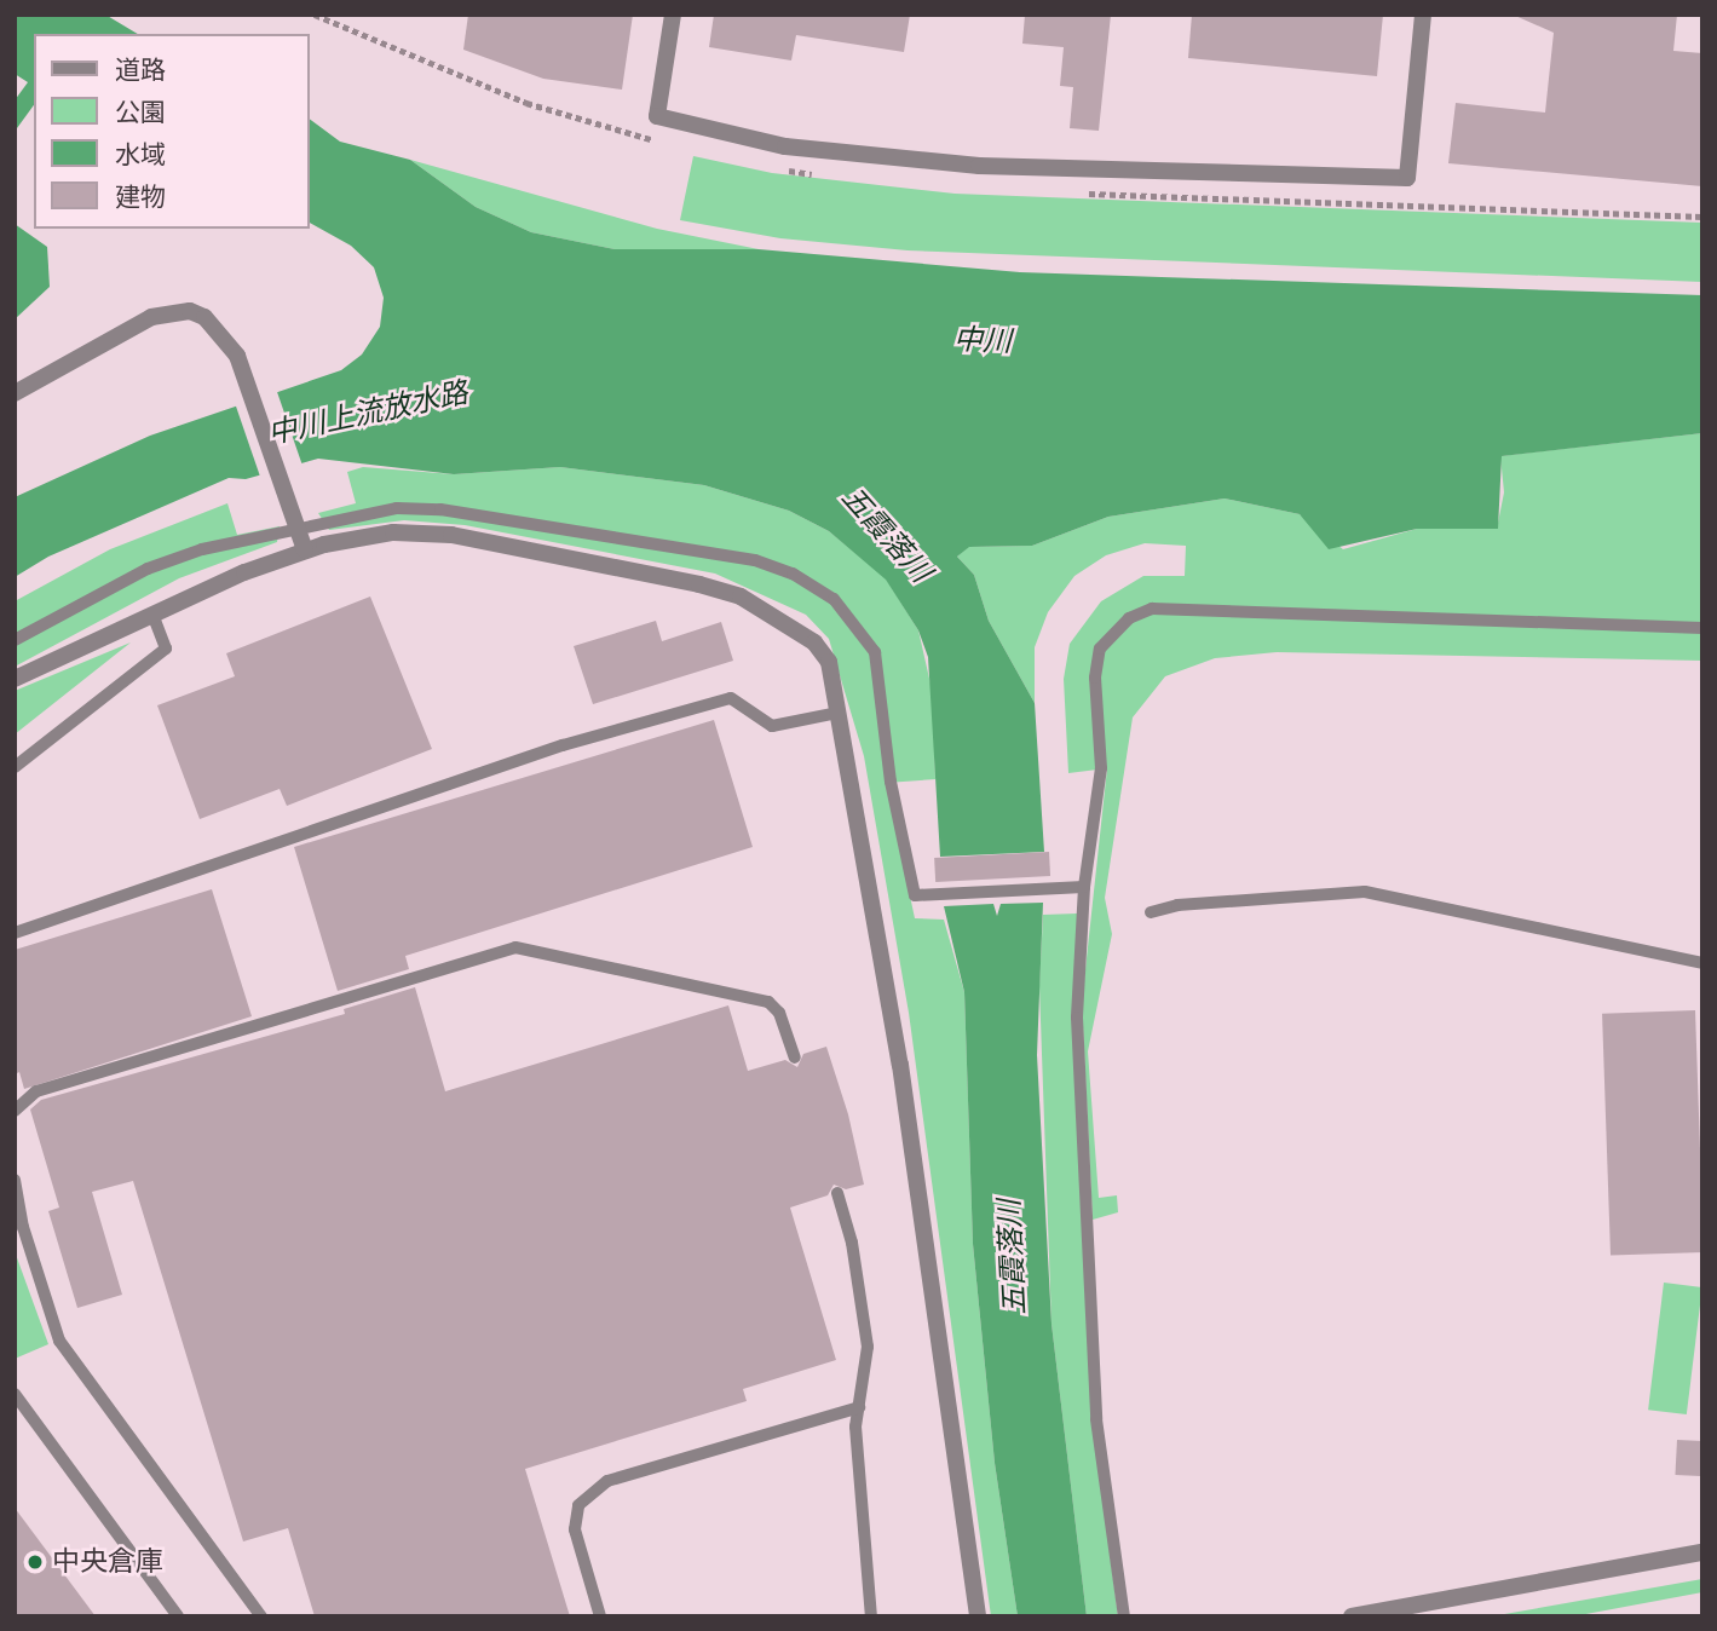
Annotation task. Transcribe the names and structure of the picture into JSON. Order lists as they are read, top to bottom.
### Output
{
  "water": ["中川", "中川上流放水路", "五霞落川"],
  "places": ["中央倉庫"],
  "legend": [
    "道路",
    "公園",
    "水域",
    "建物"
  ]
}
